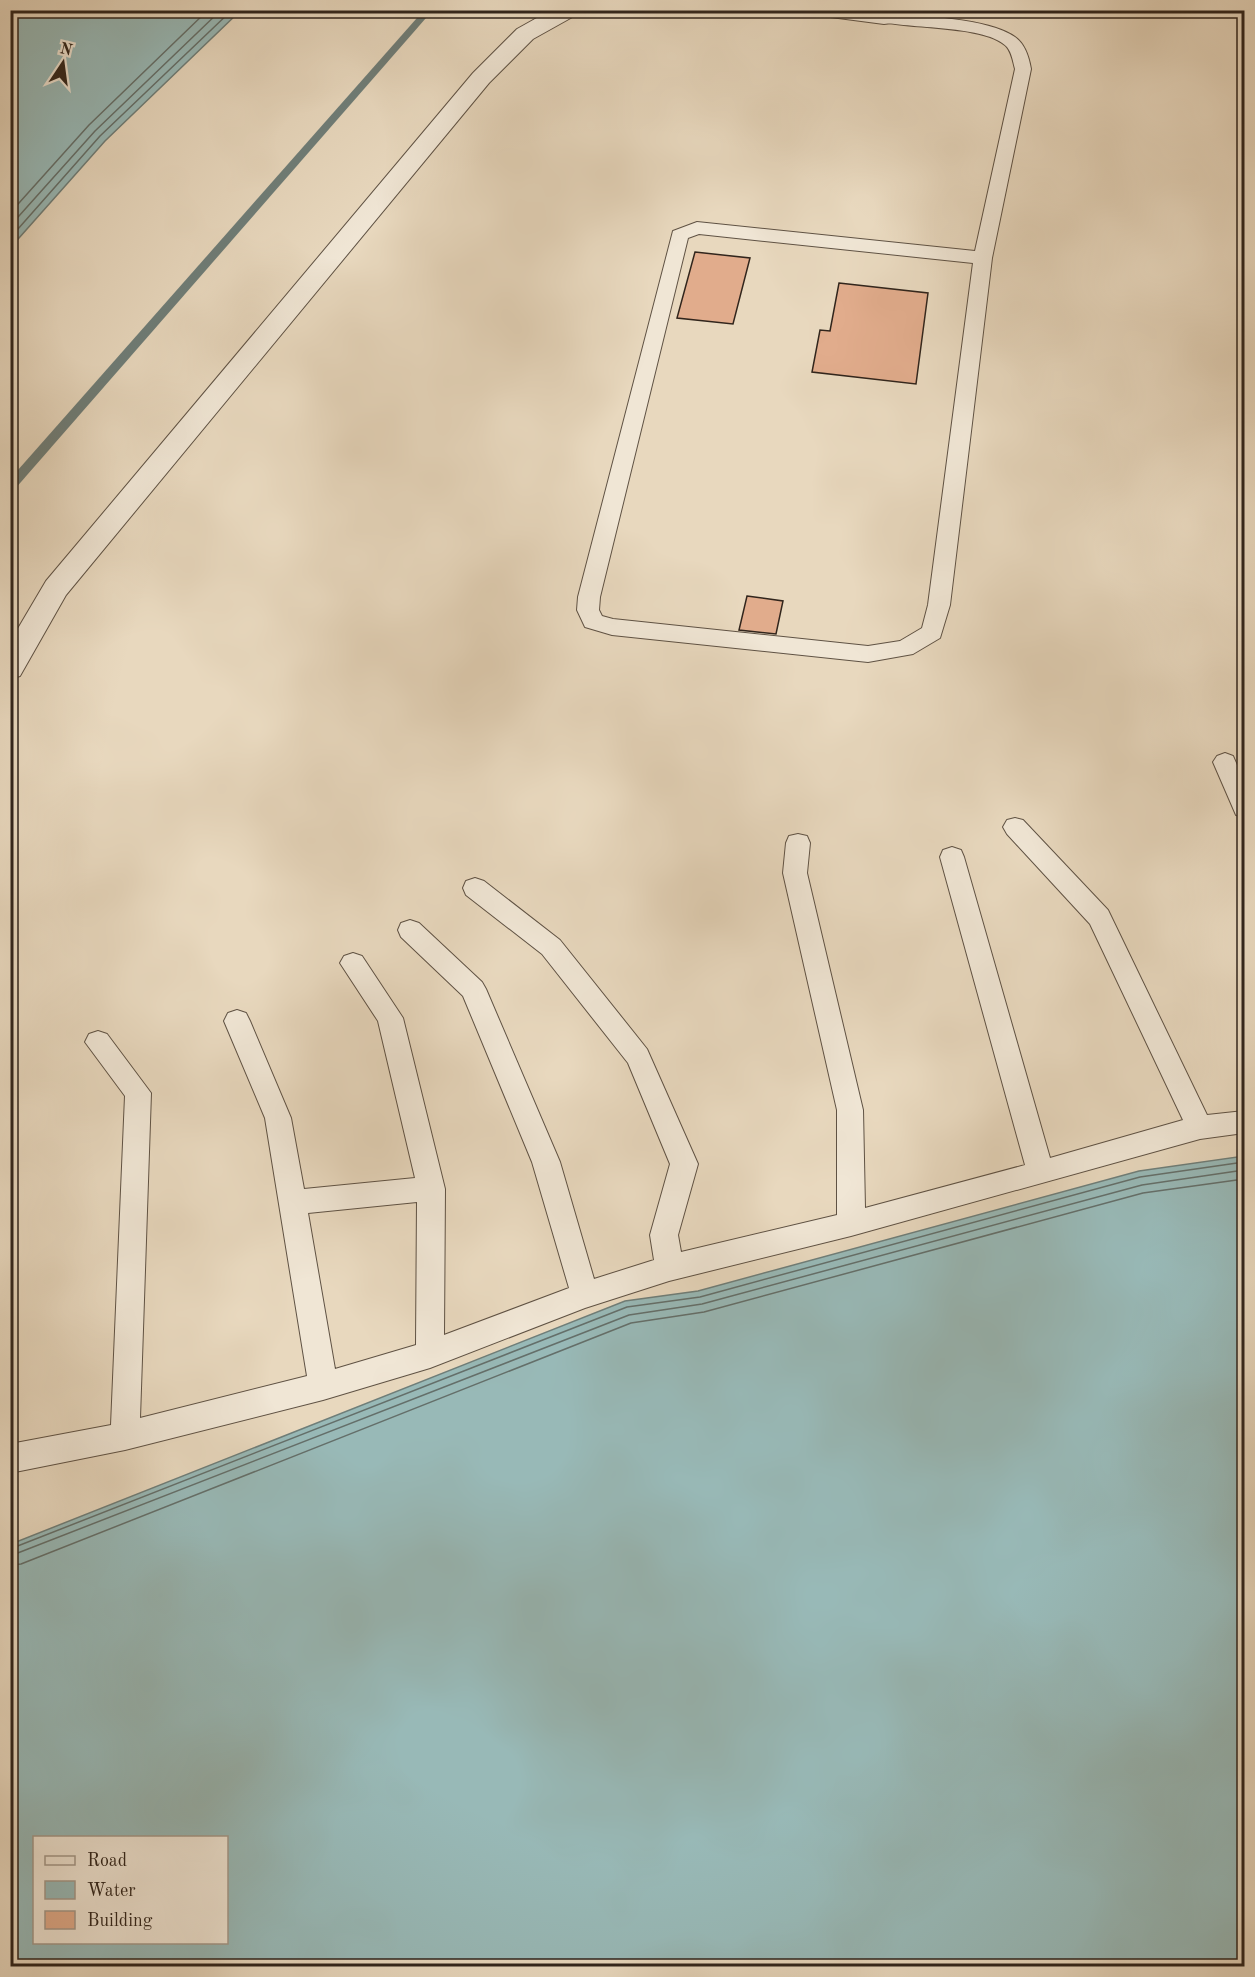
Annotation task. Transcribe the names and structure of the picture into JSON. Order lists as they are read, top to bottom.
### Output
{
  "legend": ["Road", "Water", "Building"],
  "north": "top"
}
